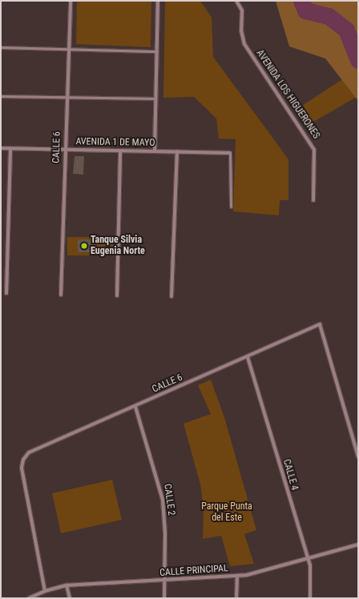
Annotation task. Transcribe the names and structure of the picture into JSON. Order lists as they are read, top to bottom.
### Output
{
  "streets": {
    "street": [
      "AVENIDA LOS HIGUERONES",
      "AVENIDA 1 DE MAYO",
      "CALLE 6",
      "CALLE 4",
      "CALLE 2",
      "CALLE PRINCIPAL"
    ]
  },
  "crossings": [
    ["AVENIDA 1 DE MAYO", "CALLE 6"],
    ["CALLE 6", "CALLE 4"],
    ["CALLE 6", "CALLE 2"],
    ["CALLE 6", "CALLE PRINCIPAL"],
    ["CALLE 4", "CALLE PRINCIPAL"],
    ["CALLE 2", "CALLE PRINCIPAL"]
  ],
  "parks": ["Parque Punta del Este"],
  "places": ["Tanque Silvia Eugenia Norte"]
}
